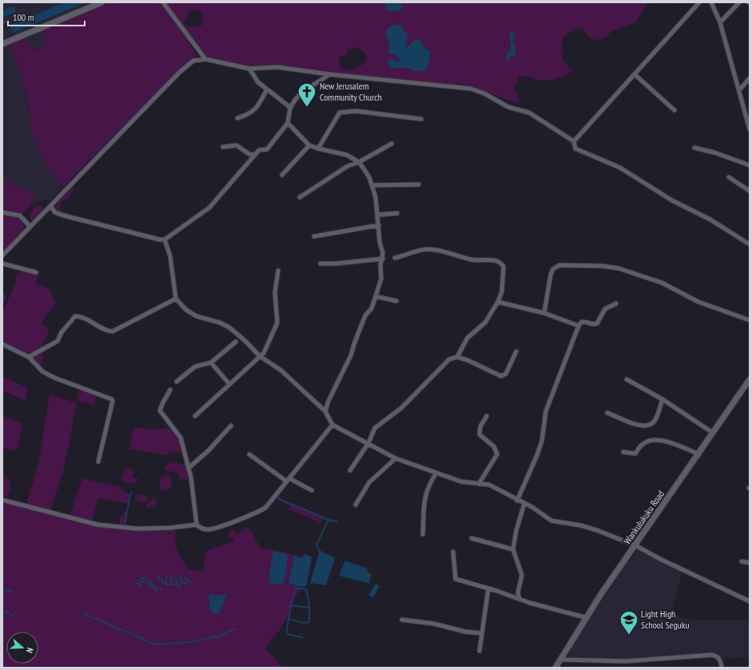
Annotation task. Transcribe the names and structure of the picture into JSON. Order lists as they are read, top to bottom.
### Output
{
  "streets": {
    "main road": ["Wankulukuku Road"]
  },
  "places": {
    "church": ["New Jerusalem Community Church"],
    "school or university": ["Light High School Seguku"]
  },
  "scale_bar": "100 m",
  "north": "right"
}
